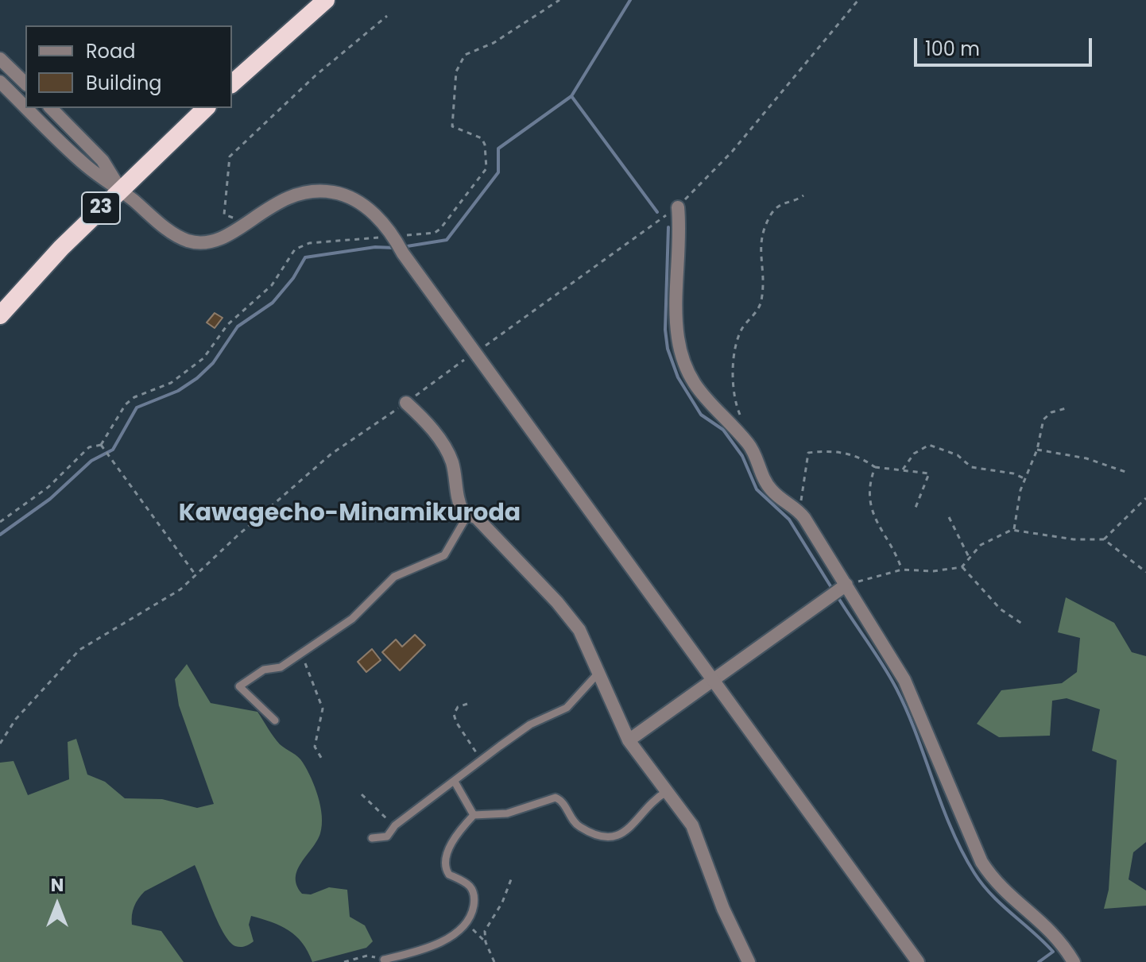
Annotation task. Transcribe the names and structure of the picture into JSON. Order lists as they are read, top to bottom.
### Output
{
  "streets": {
    "highway": ["23"]
  },
  "districts": ["Kawagecho-Minamikuroda"],
  "legend": ["Road", "Building"],
  "scale_bar": "100 m",
  "north": "top"
}
